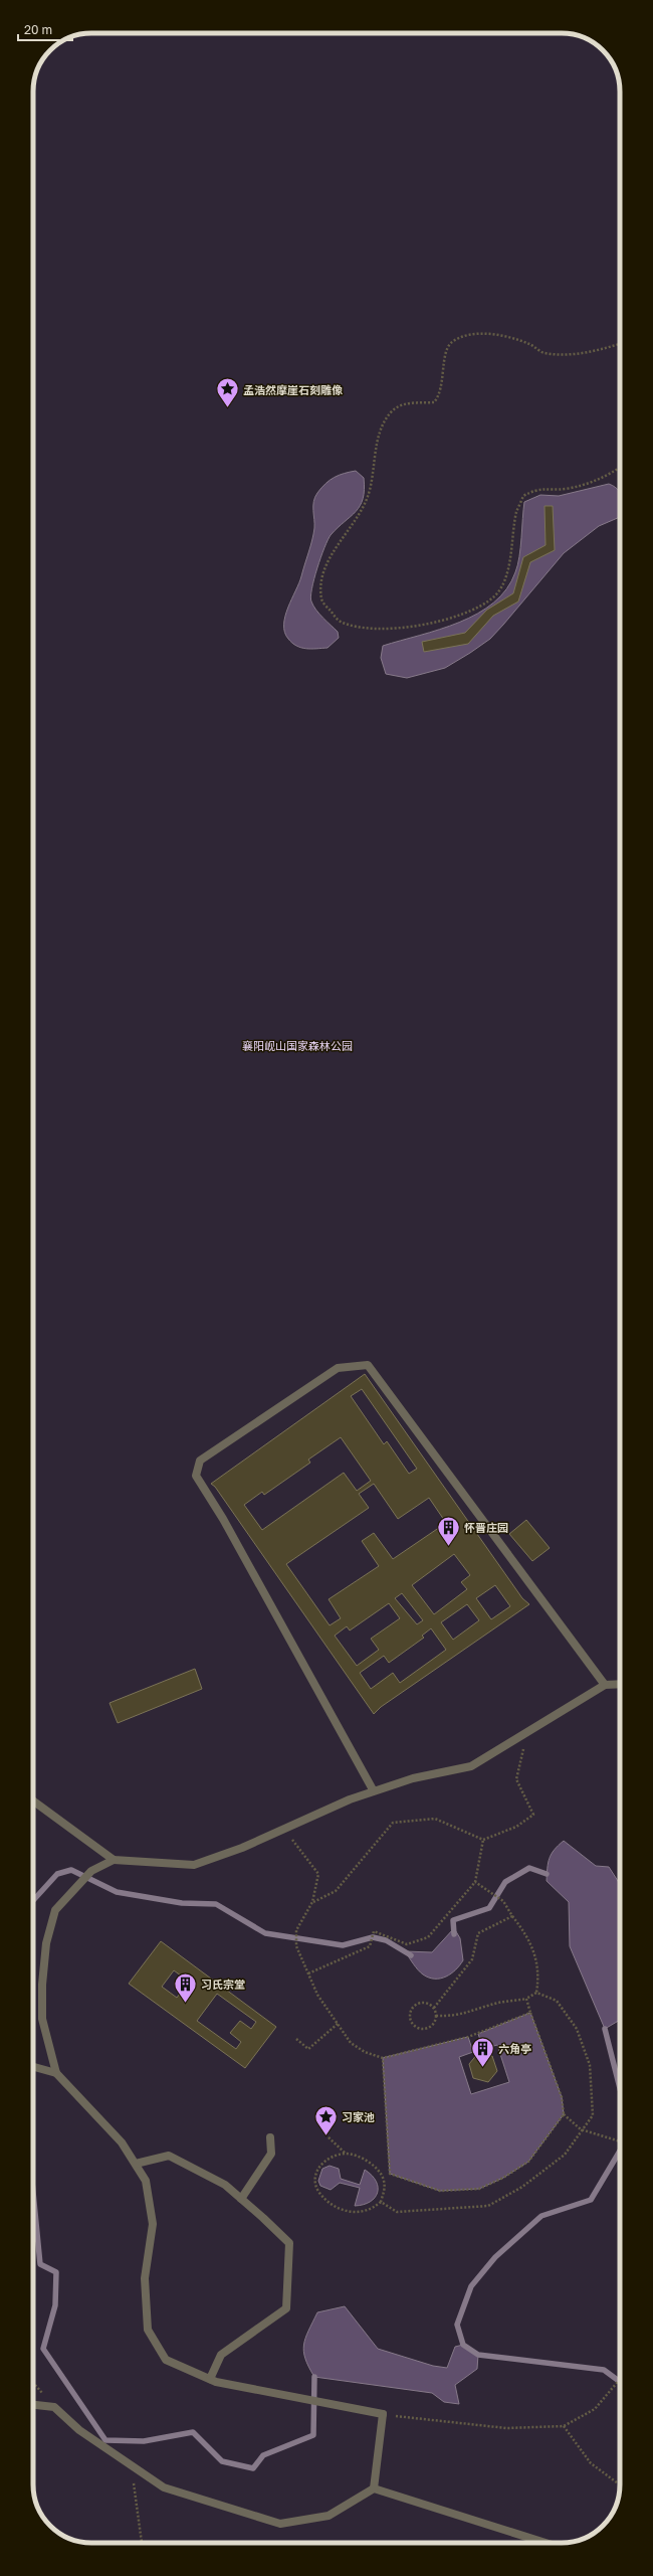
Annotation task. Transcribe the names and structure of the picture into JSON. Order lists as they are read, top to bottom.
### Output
{
  "parks": ["襄阳岘山国家森林公园"],
  "places": {
    "place": ["孟浩然摩崖石刻雕像", "习家池"],
    "building": ["怀晋庄园", "习氏宗堂", "六角亭"]
  },
  "scale_bar": "20 m"
}
